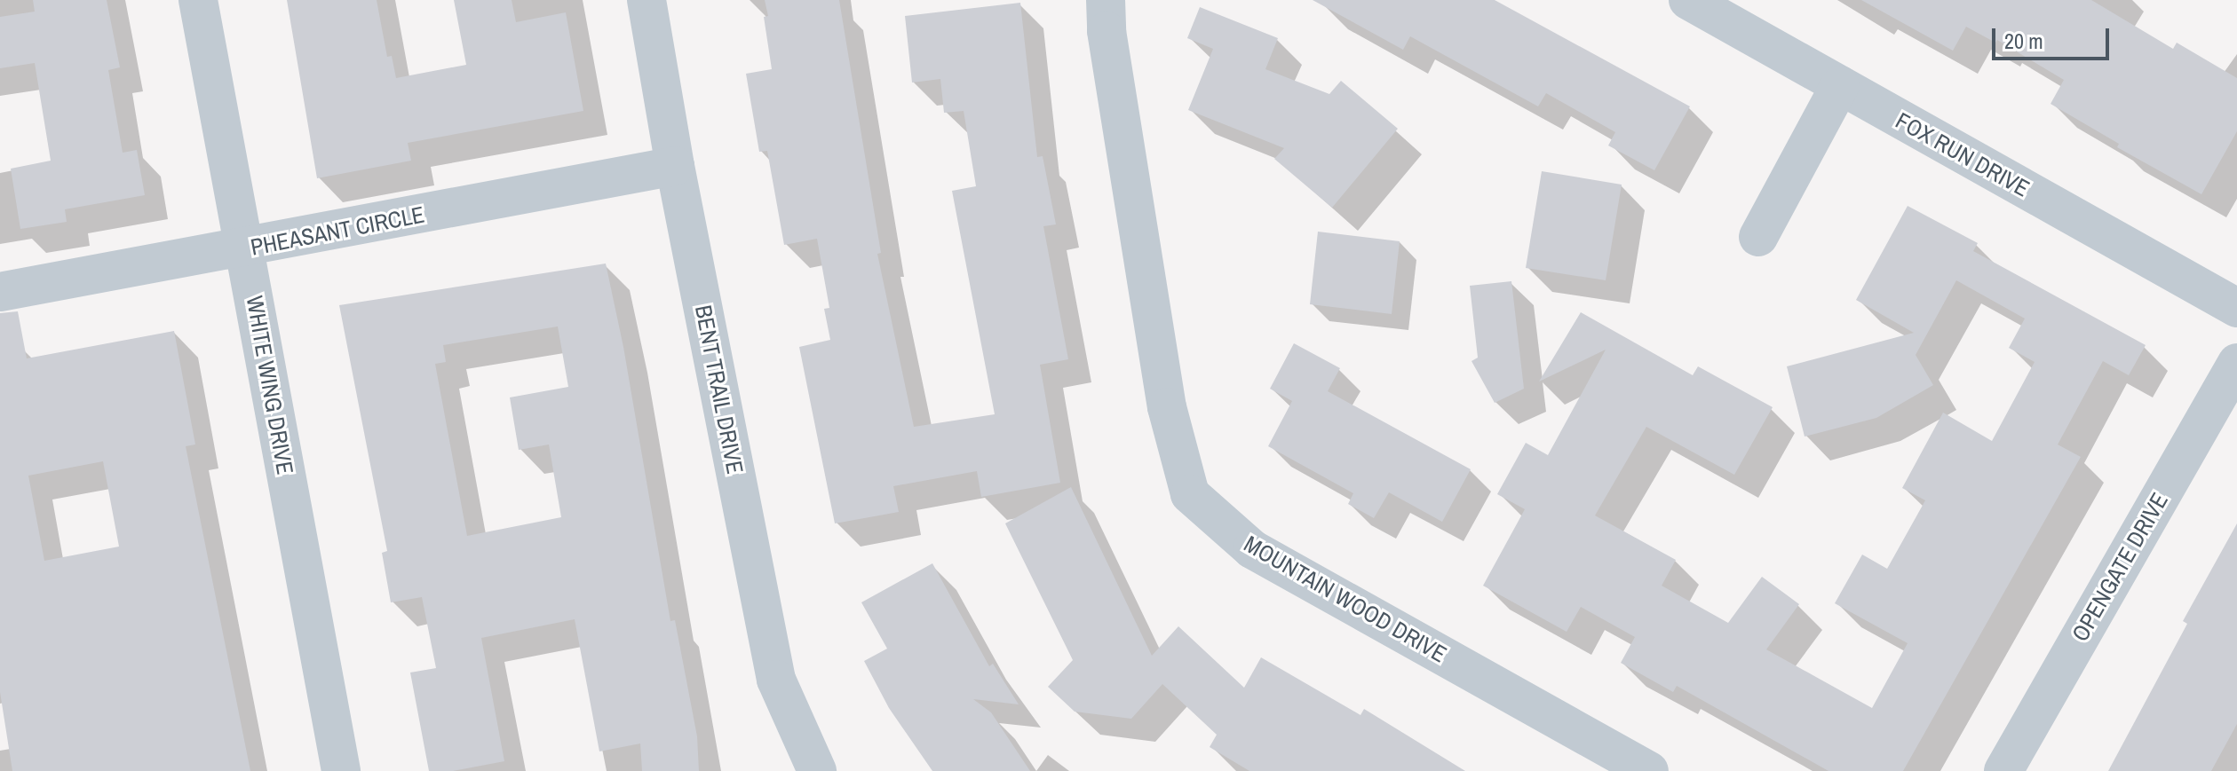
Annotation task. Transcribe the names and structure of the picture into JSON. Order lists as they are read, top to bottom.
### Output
{
  "streets": {
    "street": [
      "FOX RUN DRIVE",
      "PHEASANT CIRCLE",
      "WHITE WING DRIVE",
      "BENT TRAIL DRIVE",
      "OPENGATE DRIVE",
      "MOUNTAIN WOOD DRIVE"
    ]
  },
  "crossings": [
    ["PHEASANT CIRCLE", "WHITE WING DRIVE"],
    ["PHEASANT CIRCLE", "BENT TRAIL DRIVE"]
  ],
  "scale_bar": "20 m"
}
